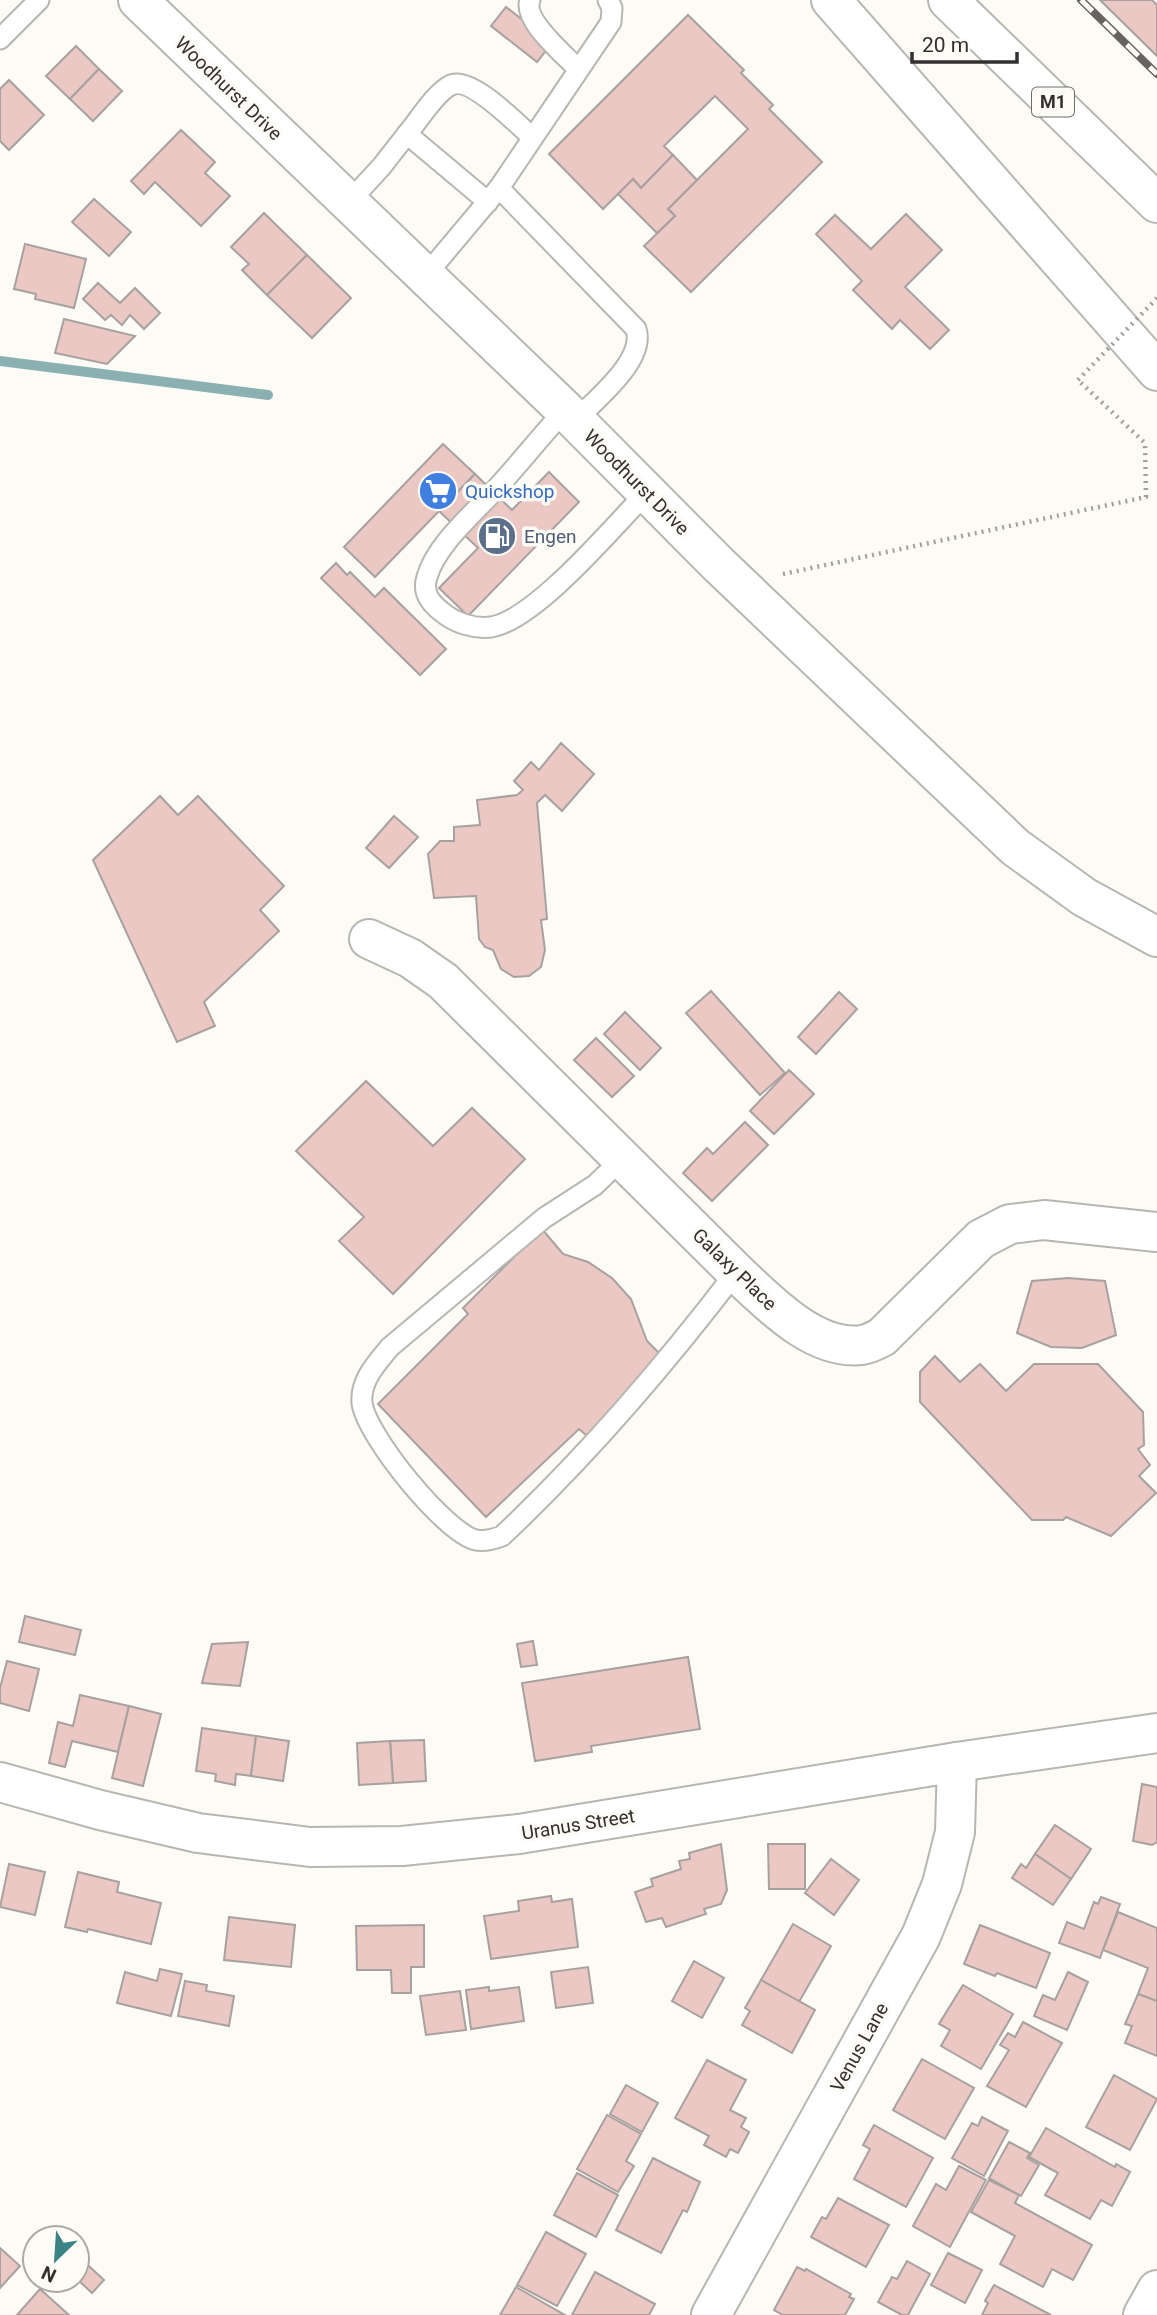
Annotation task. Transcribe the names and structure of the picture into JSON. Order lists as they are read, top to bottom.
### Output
{
  "streets": {
    "main road": [
      "Woodhurst Drive",
      "M1",
      "Galaxy Place",
      "Uranus Street",
      "Venus Lane"
    ]
  },
  "crossings": [
    ["Uranus Street", "Venus Lane"]
  ],
  "places": {
    "supermarket": ["Quickshop"],
    "fuel station": ["Engen"]
  },
  "scale_bar": "20 m",
  "north": "bottom left"
}
